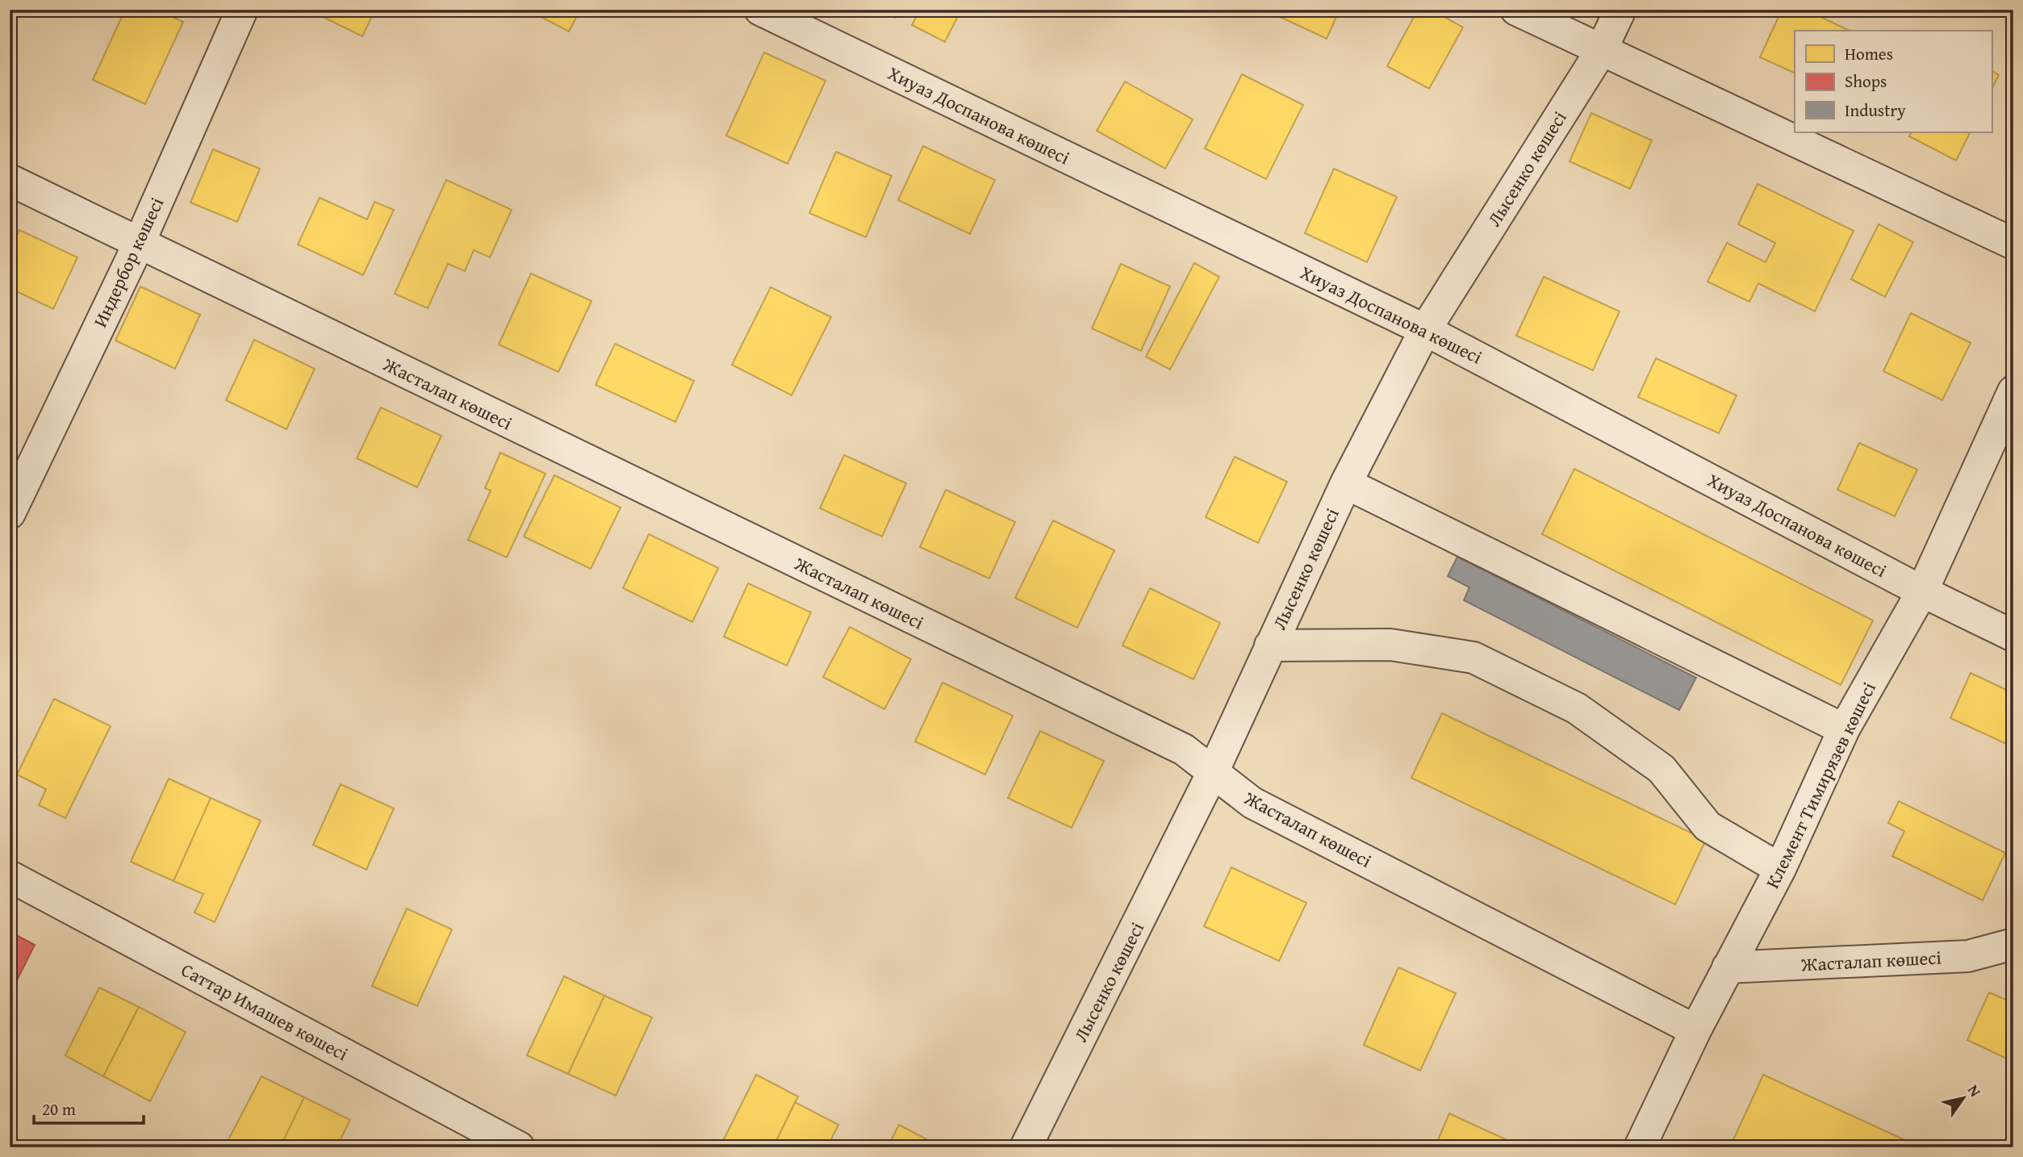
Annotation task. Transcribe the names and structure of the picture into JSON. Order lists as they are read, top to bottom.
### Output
{
  "streets": {
    "street": [
      "Хиуаз Доспанова көшесі",
      "Лысенко көшесі",
      "Индербор көшесі",
      "Жасталап көшесі",
      "Клемент Тимирязев көшесі",
      "Саттар Имашев көшесі"
    ]
  },
  "crossings": [
    ["Хиуаз Доспанова көшесі", "Лысенко көшесі"],
    ["Хиуаз Доспанова көшесі", "Клемент Тимирязев көшесі"],
    ["Лысенко көшесі", "Жасталап көшесі"],
    ["Индербор көшесі", "Жасталап көшесі"],
    ["Жасталап көшесі", "Клемент Тимирязев көшесі"]
  ],
  "legend": ["Homes", "Shops", "Industry"],
  "scale_bar": "20 m",
  "north": "top right"
}
